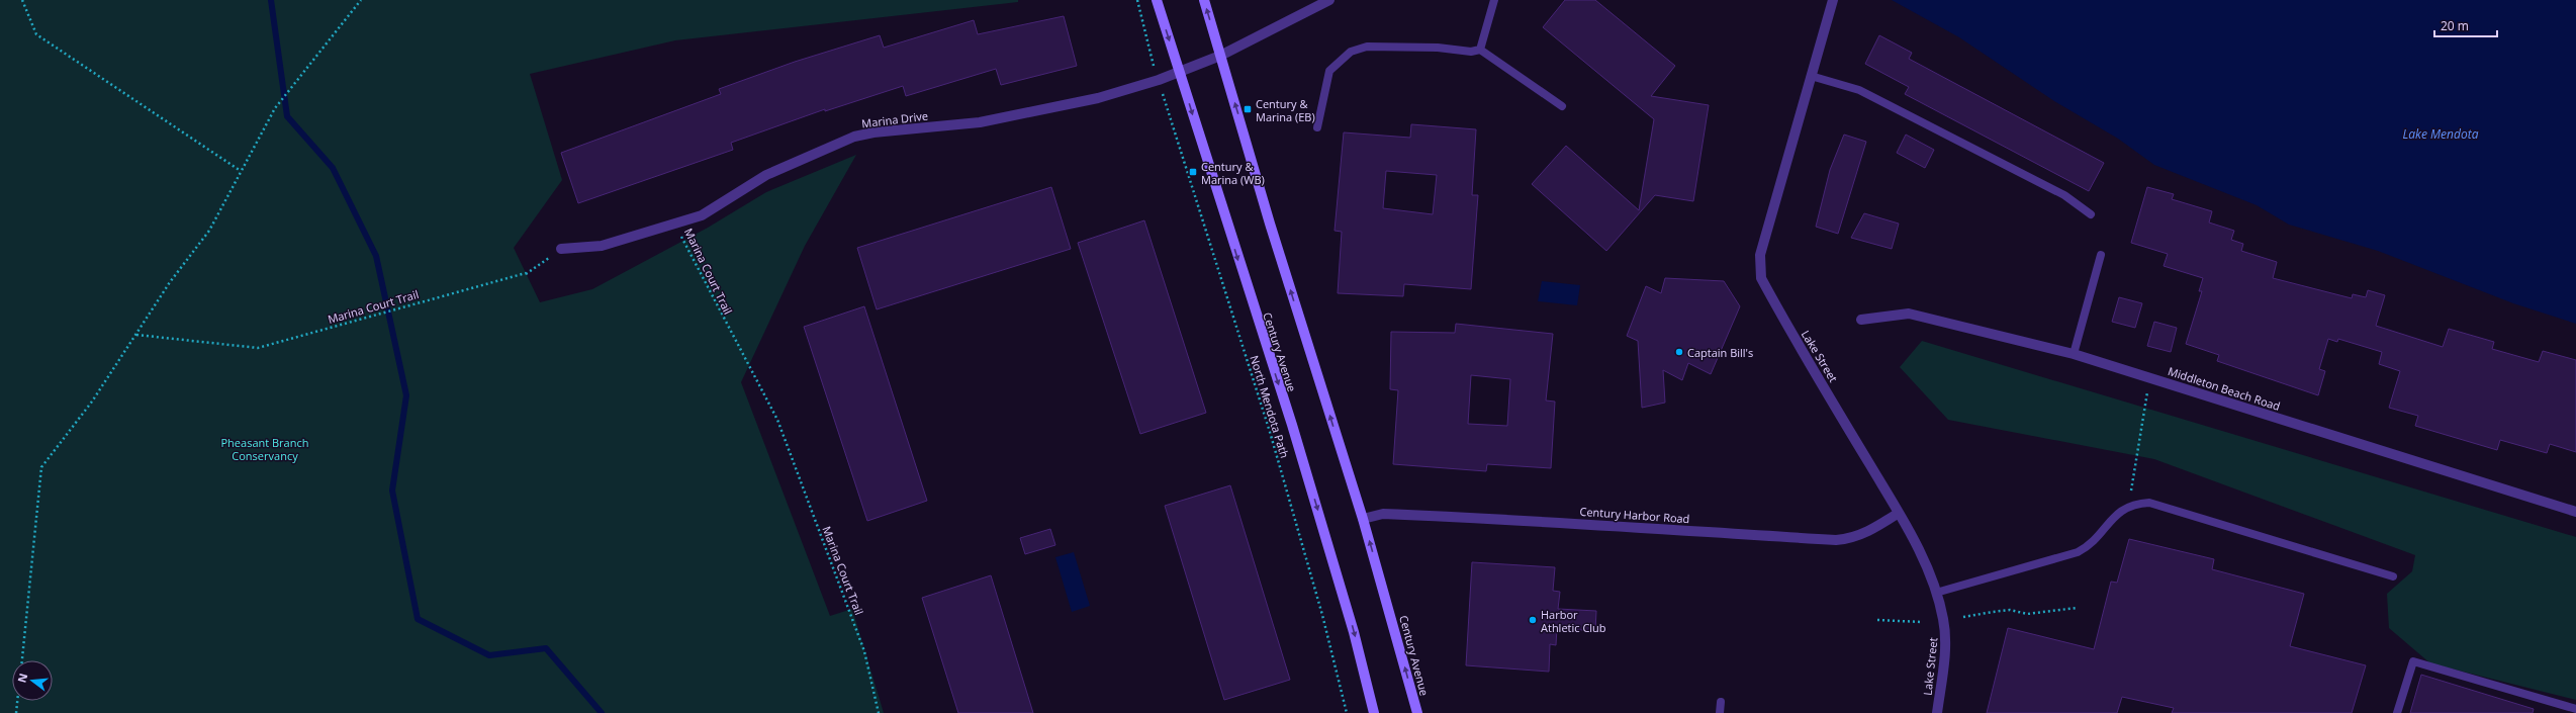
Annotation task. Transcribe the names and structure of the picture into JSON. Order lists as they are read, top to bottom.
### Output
{
  "streets": {
    "main road": ["Century Avenue"],
    "street": [
      "Marina Drive",
      "Lake Street",
      "Middleton Beach Road",
      "Century Harbor Road"
    ],
    "path": ["Marina Court Trail", "North Mendota Path"]
  },
  "crossings": [
    ["Marina Drive", "Marina Court Trail"],
    ["Marina Drive", "Century Avenue"],
    ["Century Avenue", "Century Harbor Road"],
    ["Lake Street", "Century Harbor Road"]
  ],
  "water": ["Lake Mendota"],
  "parks": ["Pheasant Branch Conservancy"],
  "places": {
    "transit": ["Century & Marina (EB)", "Century & Marina (WB)"],
    "other": ["Captain Bill's", "Harbor Athletic Club"]
  },
  "scale_bar": "20 m",
  "north": "left"
}
